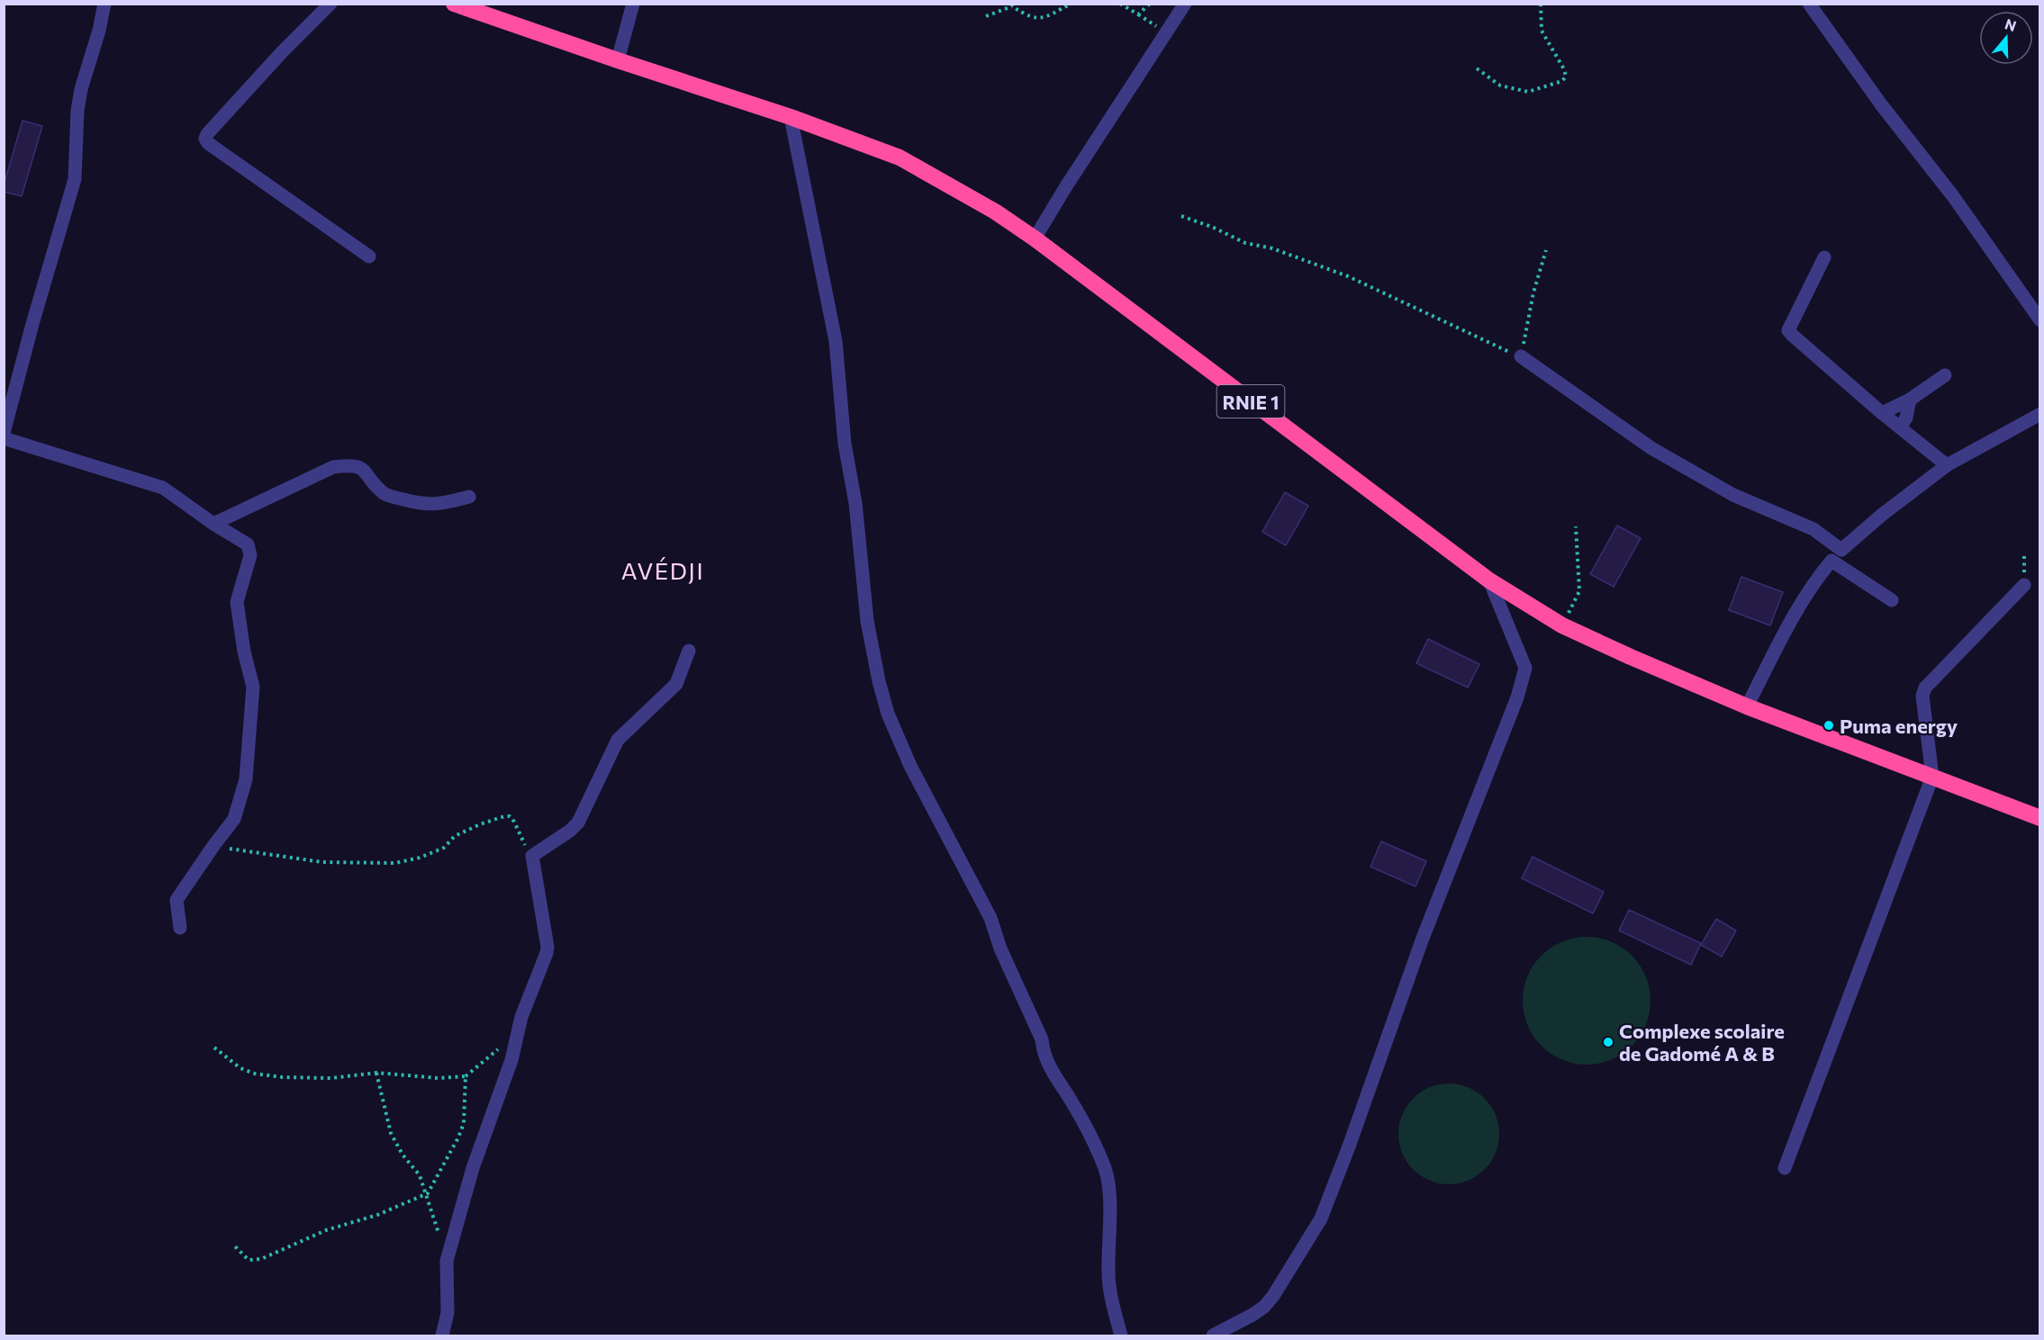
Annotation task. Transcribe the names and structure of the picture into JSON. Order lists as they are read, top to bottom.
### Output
{
  "streets": {
    "highway": ["RNIE 1"]
  },
  "districts": ["AVÉDJI"],
  "places": ["Puma energy", "Complexe scolaire de Gadomé A & B"],
  "north": "top"
}
